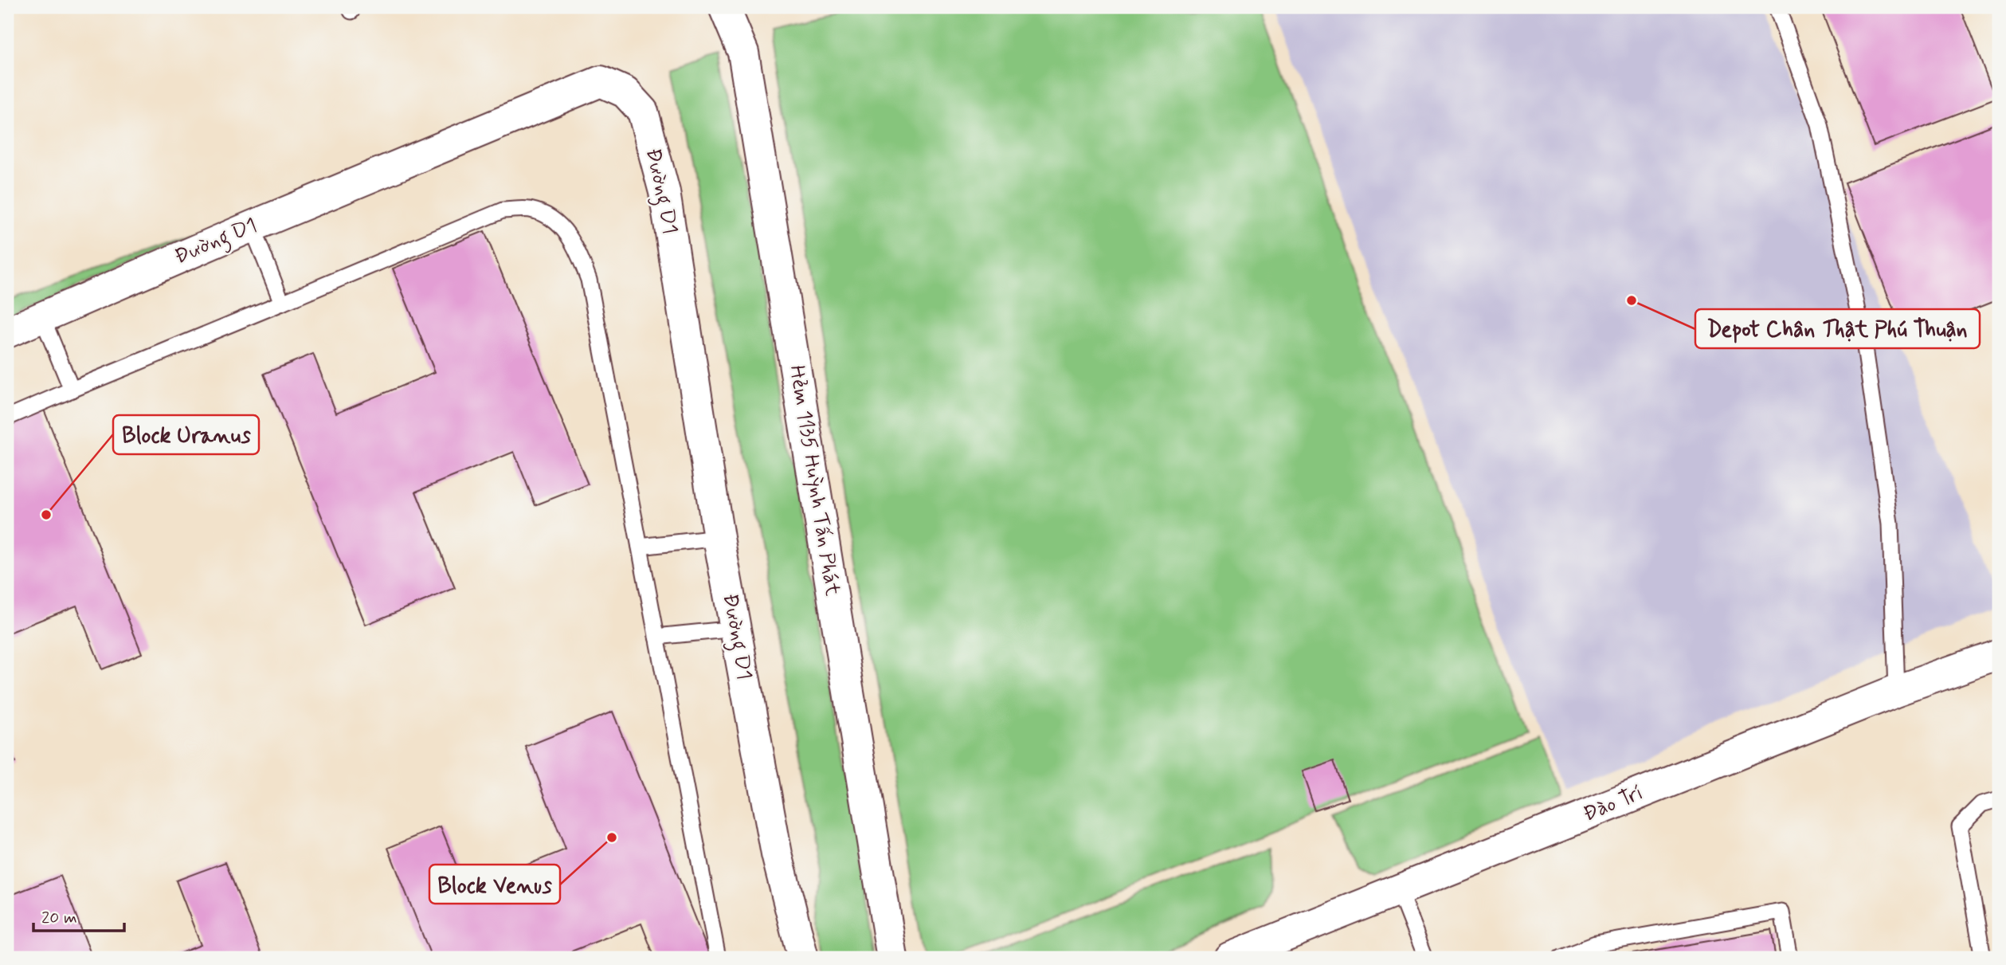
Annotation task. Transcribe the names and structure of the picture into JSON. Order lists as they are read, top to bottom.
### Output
{
  "streets": {
    "street": ["Đường D1", "Hẻm 1135 Huỳnh Tấn Phát", "Đào Trí"]
  },
  "places": ["Depot Chân Thật Phú Thuận", "Block Uranus", "Block Venus"],
  "scale_bar": "20 m"
}
